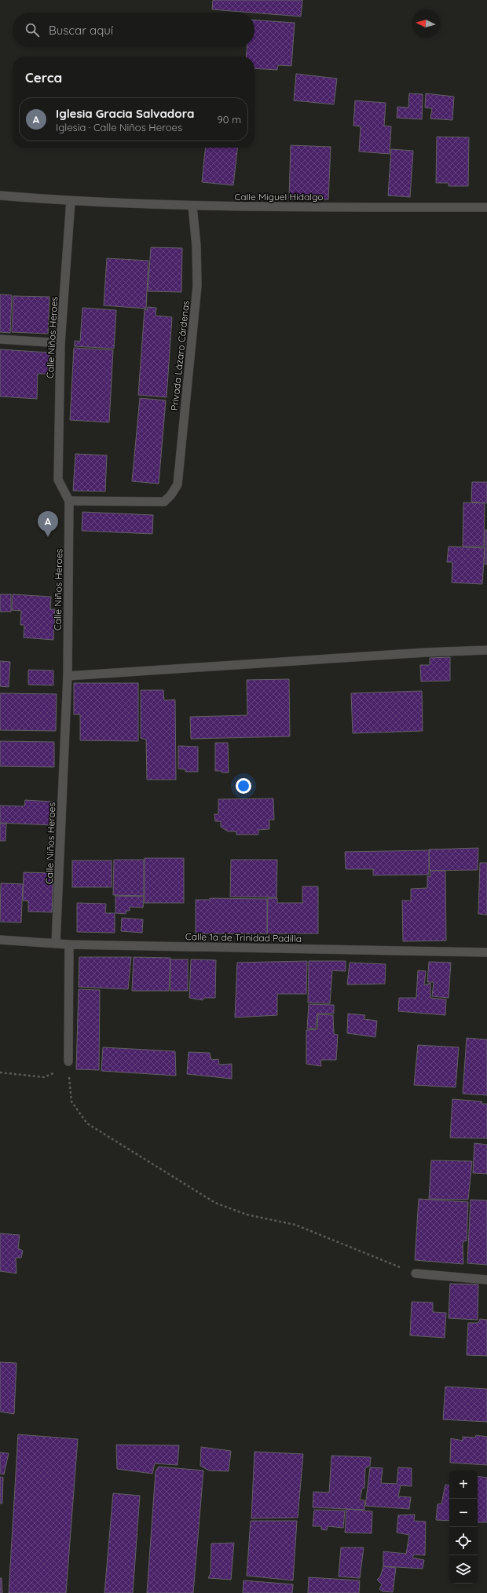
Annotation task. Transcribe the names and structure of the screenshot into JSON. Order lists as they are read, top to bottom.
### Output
{
  "streets": {
    "street": [
      "Calle Miguel Hidalgo",
      "Calle Niños Heroes",
      "Privada Lázaro Cárdenas",
      "Calle 1a de Trinidad Padilla"
    ]
  },
  "crossings": [
    ["Calle Miguel Hidalgo", "Calle Niños Heroes"],
    ["Calle Miguel Hidalgo", "Privada Lázaro Cárdenas"],
    ["Calle Niños Heroes", "Privada Lázaro Cárdenas"],
    ["Calle Niños Heroes", "Calle 1a de Trinidad Padilla"]
  ],
  "north": "left",
  "page": {
    "search": "Buscar aquí",
    "heading": "Cerca",
    "list": [
      {
        "mark": "A",
        "name": "Iglesia Gracia Salvadora",
        "note": "Iglesia · Calle Niños Heroes",
        "value": "90 m"
      }
    ],
    "pins": "A",
    "map_buttons": ["+", "−"]
  }
}
